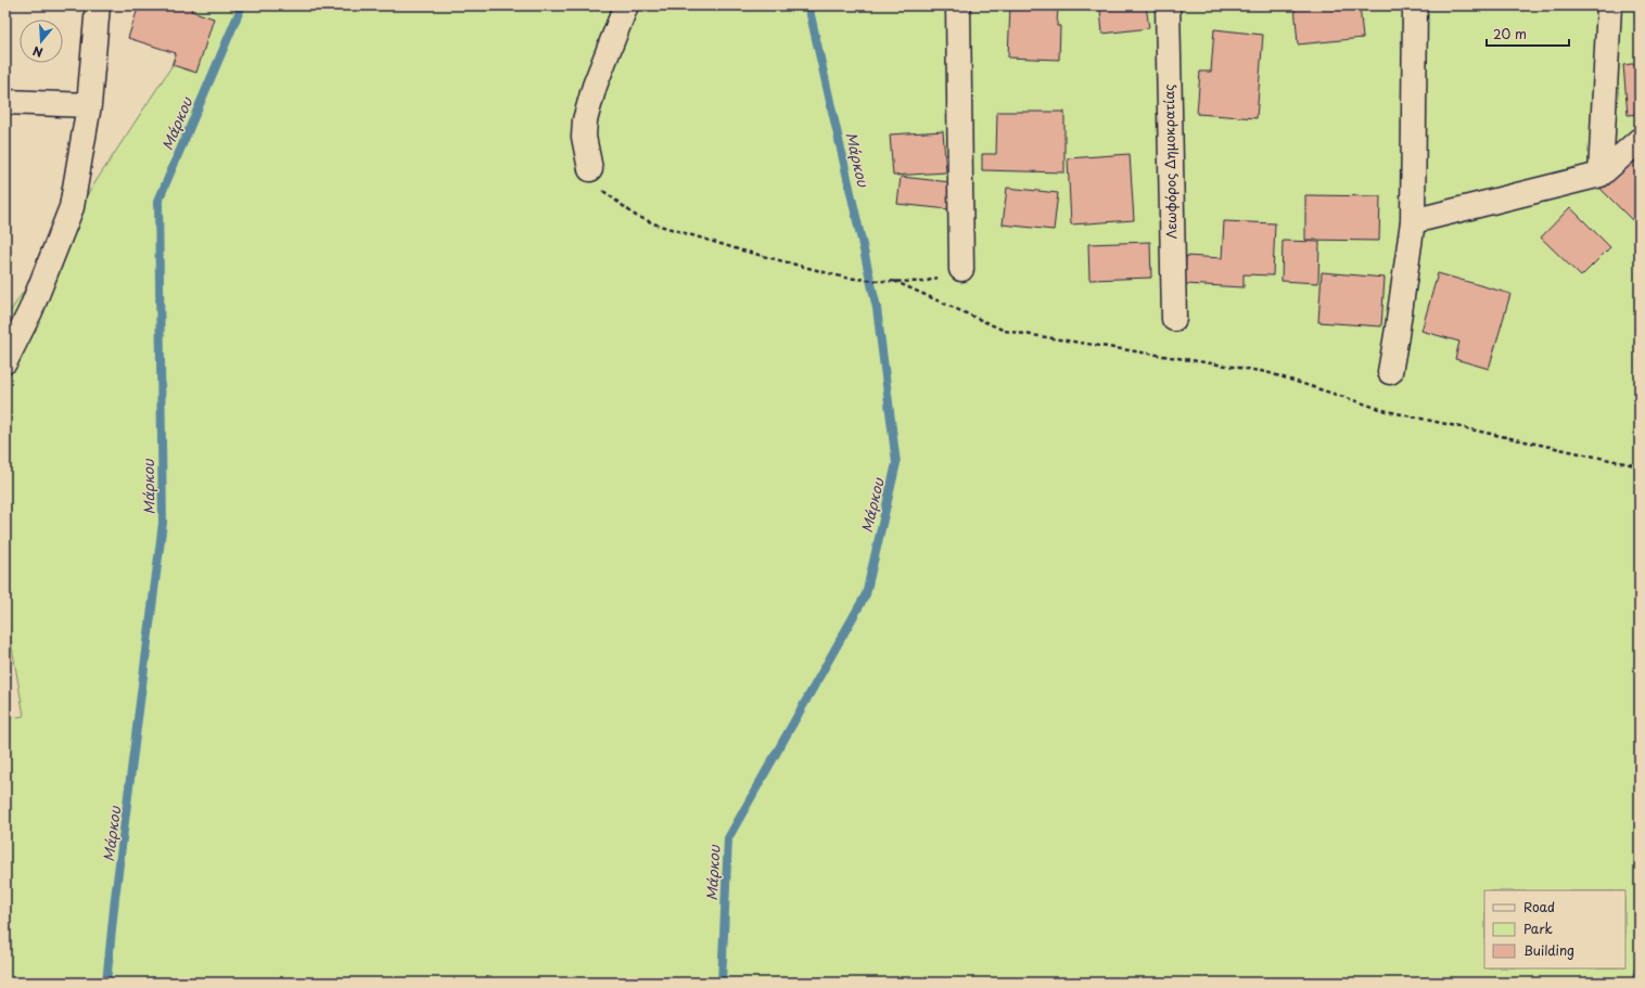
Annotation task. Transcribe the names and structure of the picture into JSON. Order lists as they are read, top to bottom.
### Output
{
  "streets": {
    "street": ["Λεωφόρος Δημοκρατίας"]
  },
  "water": ["Μάρκου"],
  "legend": ["Road", "Park", "Building"],
  "scale_bar": "20 m",
  "north": "bottom"
}
